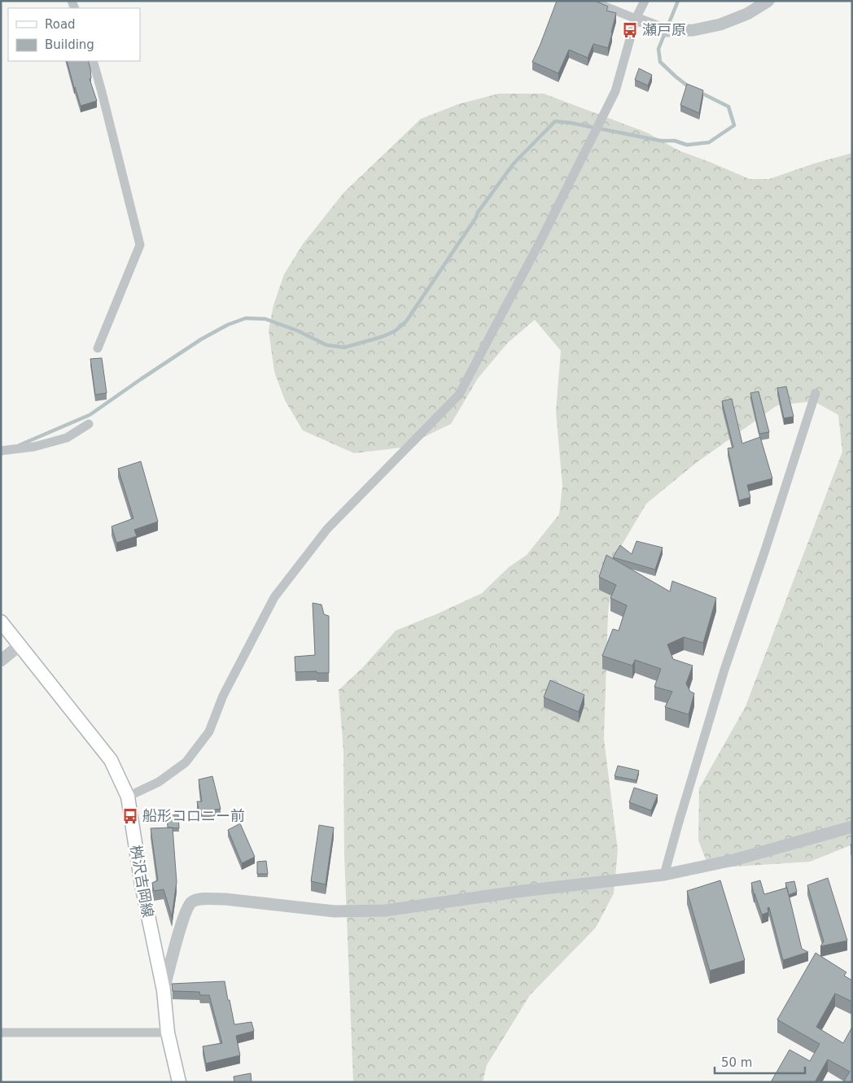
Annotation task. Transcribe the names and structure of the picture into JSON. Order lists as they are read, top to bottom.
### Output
{
  "streets": {
    "main road": ["桝沢吉岡線"]
  },
  "places": {
    "bus stop": ["瀬戸原", "船形コロニー前"]
  },
  "legend": ["Road", "Building"],
  "scale_bar": "50 m"
}
